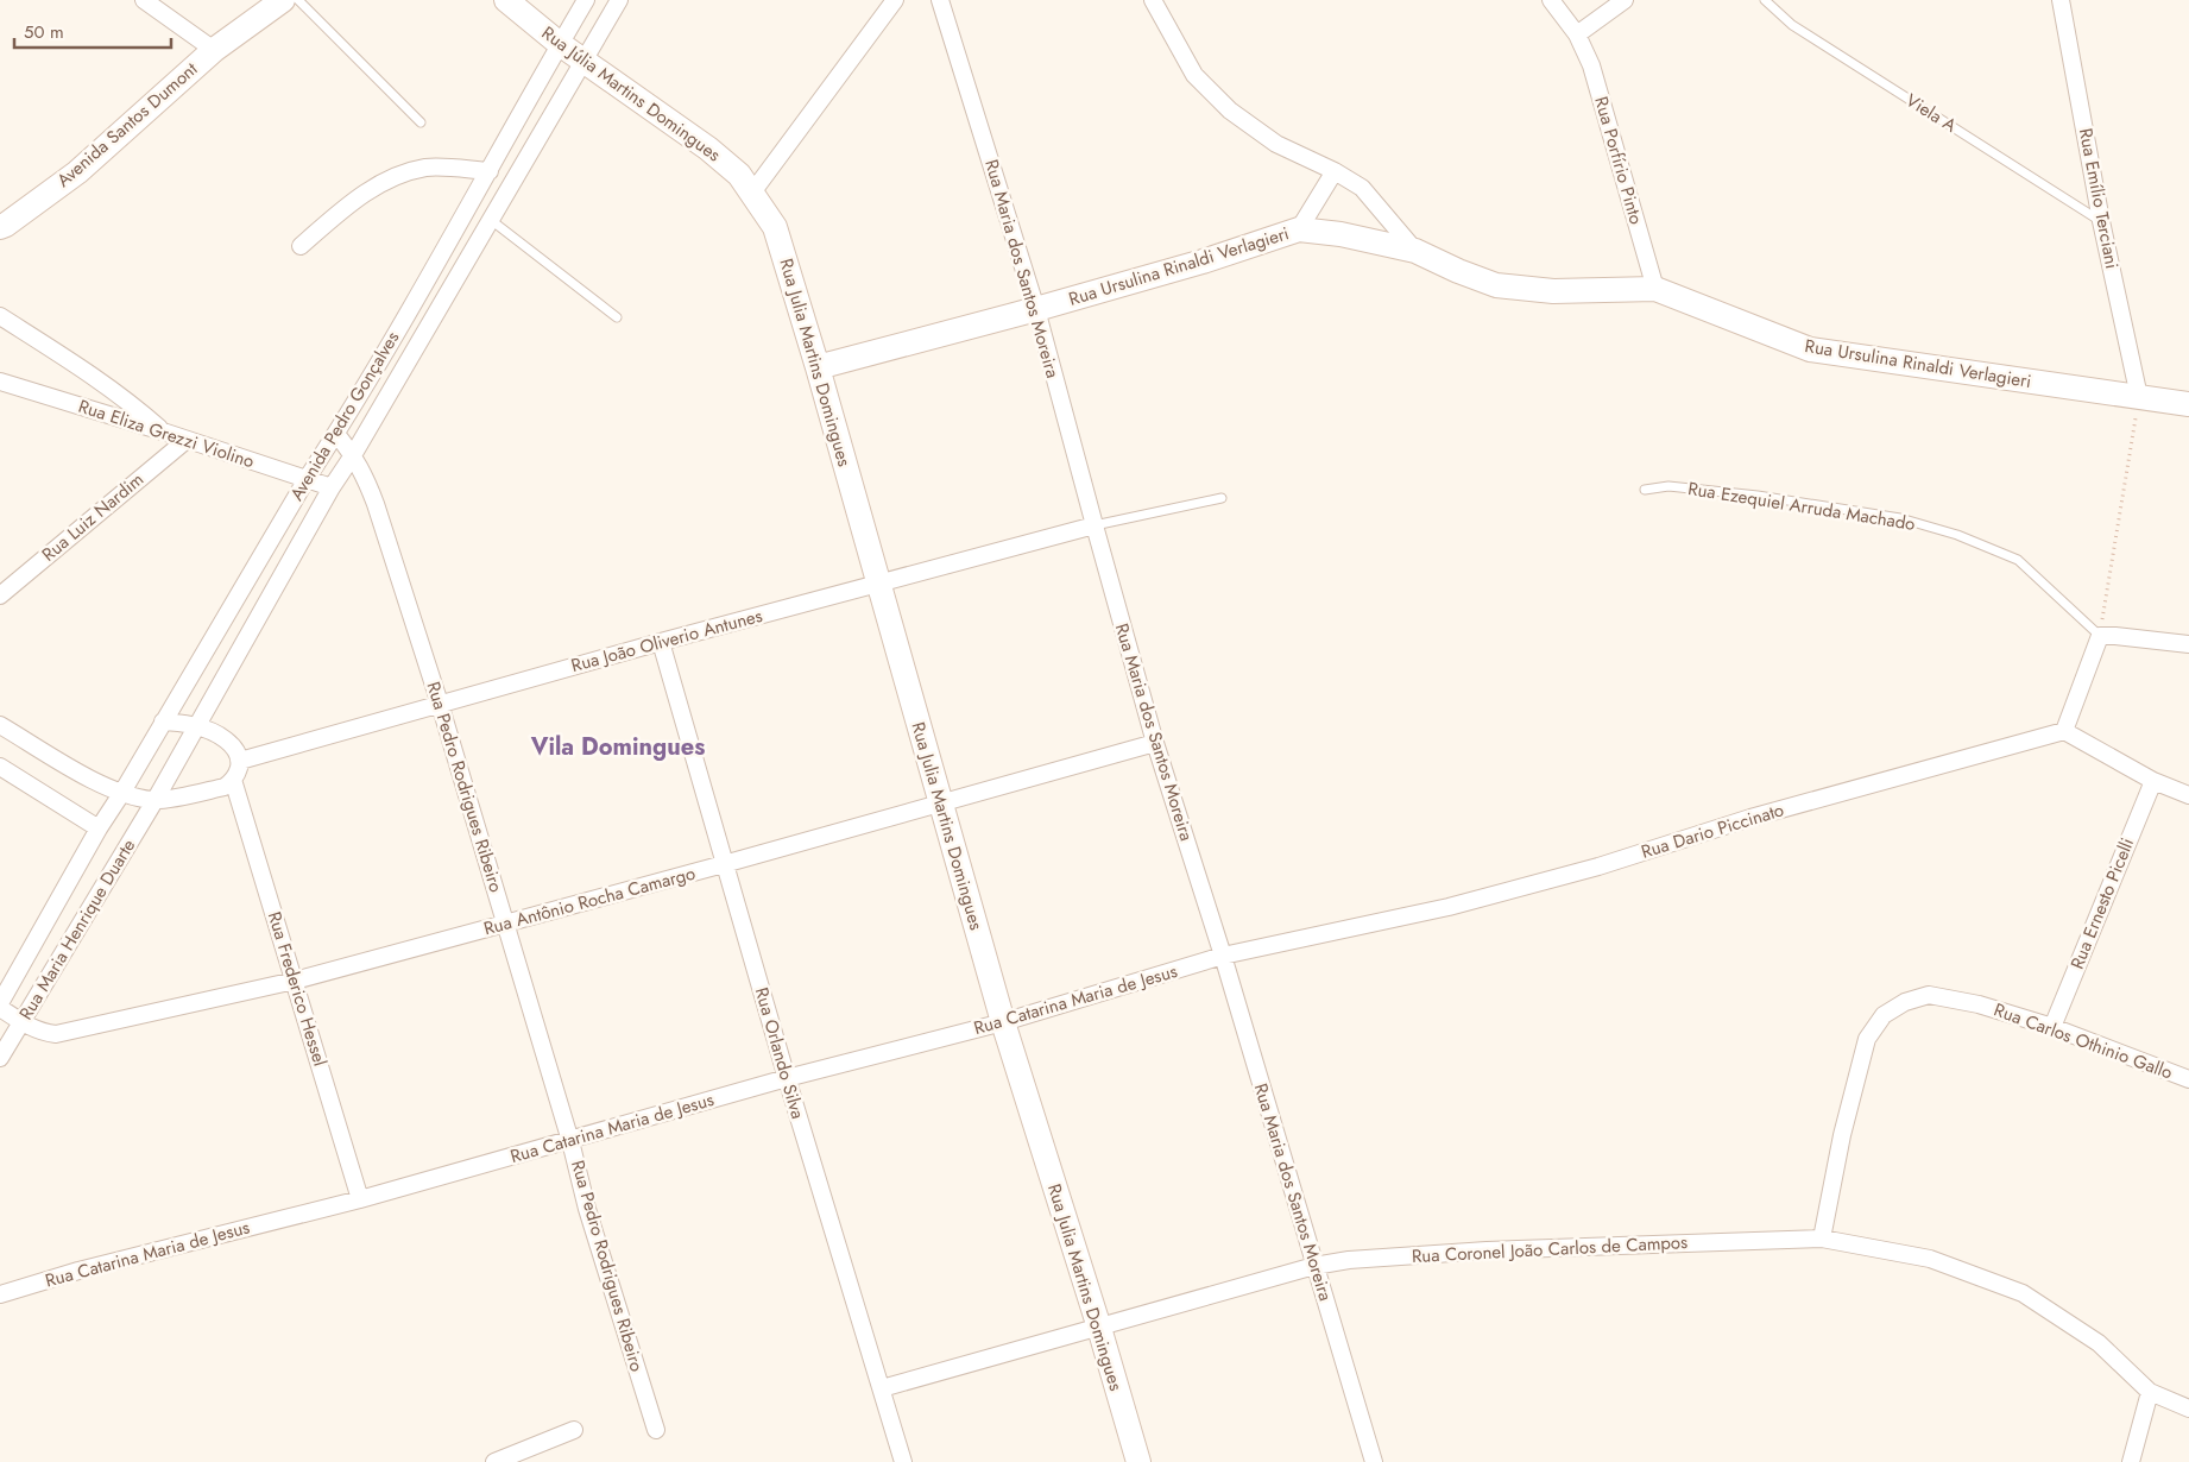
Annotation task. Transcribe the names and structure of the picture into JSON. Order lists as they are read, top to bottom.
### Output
{
  "streets": {
    "street": [
      "Rua Júlia Martins Domingues",
      "Avenida Santos Dumont",
      "Rua Porfírio Pinto",
      "Rua Emílio Terciani",
      "Rua Ursulina Rinaldi Verlagieri",
      "Rua Maria dos Santos Moreira",
      "Rua Julia Martins Domingues",
      "Avenida Pedro Gonçalves",
      "Rua Eliza Grezzi Violino",
      "Rua Luiz Nardim",
      "Rua João Oliverio Antunes",
      "Rua Pedro Rodrigues Ribeiro",
      "Rua Dario Piccinato",
      "Rua Antônio Rocha Camargo",
      "Rua Ernesto Picelli",
      "Rua Maria Henrique Duarte",
      "Rua Frederico Hessel",
      "Rua Catarina Maria de Jesus",
      "Rua Carlos Othinio Gallo",
      "Rua Orlando Silva",
      "Rua Coronel João Carlos de Campos"
    ],
    "lane": ["Viela A", "Rua Ezequiel Arruda Machado"]
  },
  "crossings": [
    ["Rua Júlia Martins Domingues", "Rua Julia Martins Domingues"],
    ["Rua Júlia Martins Domingues", "Avenida Pedro Gonçalves"],
    ["Viela A", "Rua Emílio Terciani"],
    ["Rua Porfírio Pinto", "Rua Ursulina Rinaldi Verlagieri"],
    ["Rua Emílio Terciani", "Rua Ursulina Rinaldi Verlagieri"],
    ["Rua Ursulina Rinaldi Verlagieri", "Rua Maria dos Santos Moreira"],
    ["Rua Ursulina Rinaldi Verlagieri", "Rua Julia Martins Domingues"],
    ["Rua Maria dos Santos Moreira", "Rua João Oliverio Antunes"],
    ["Rua Maria dos Santos Moreira", "Rua Dario Piccinato"],
    ["Rua Maria dos Santos Moreira", "Rua Antônio Rocha Camargo"],
    ["Rua Maria dos Santos Moreira", "Rua Catarina Maria de Jesus"],
    ["Rua Maria dos Santos Moreira", "Rua Coronel João Carlos de Campos"],
    ["Rua Julia Martins Domingues", "Rua João Oliverio Antunes"],
    ["Rua Julia Martins Domingues", "Rua Antônio Rocha Camargo"],
    ["Rua Julia Martins Domingues", "Rua Catarina Maria de Jesus"],
    ["Rua Julia Martins Domingues", "Rua Coronel João Carlos de Campos"],
    ["Avenida Pedro Gonçalves", "Rua Eliza Grezzi Violino"],
    ["Avenida Pedro Gonçalves", "Rua Pedro Rodrigues Ribeiro"],
    ["Avenida Pedro Gonçalves", "Rua Maria Henrique Duarte"],
    ["Rua Eliza Grezzi Violino", "Rua Luiz Nardim"],
    ["Rua João Oliverio Antunes", "Rua Pedro Rodrigues Ribeiro"],
    ["Rua João Oliverio Antunes", "Rua Orlando Silva"],
    ["Rua Pedro Rodrigues Ribeiro", "Rua Antônio Rocha Camargo"],
    ["Rua Pedro Rodrigues Ribeiro", "Rua Catarina Maria de Jesus"],
    ["Rua Dario Piccinato", "Rua Catarina Maria de Jesus"],
    ["Rua Antônio Rocha Camargo", "Rua Maria Henrique Duarte"],
    ["Rua Antônio Rocha Camargo", "Rua Frederico Hessel"],
    ["Rua Antônio Rocha Camargo", "Rua Orlando Silva"],
    ["Rua Ernesto Picelli", "Rua Carlos Othinio Gallo"],
    ["Rua Frederico Hessel", "Rua Catarina Maria de Jesus"],
    ["Rua Catarina Maria de Jesus", "Rua Orlando Silva"],
    ["Rua Carlos Othinio Gallo", "Rua Coronel João Carlos de Campos"],
    ["Rua Orlando Silva", "Rua Coronel João Carlos de Campos"]
  ],
  "districts": ["Vila Domingues"],
  "scale_bar": "50 m"
}
